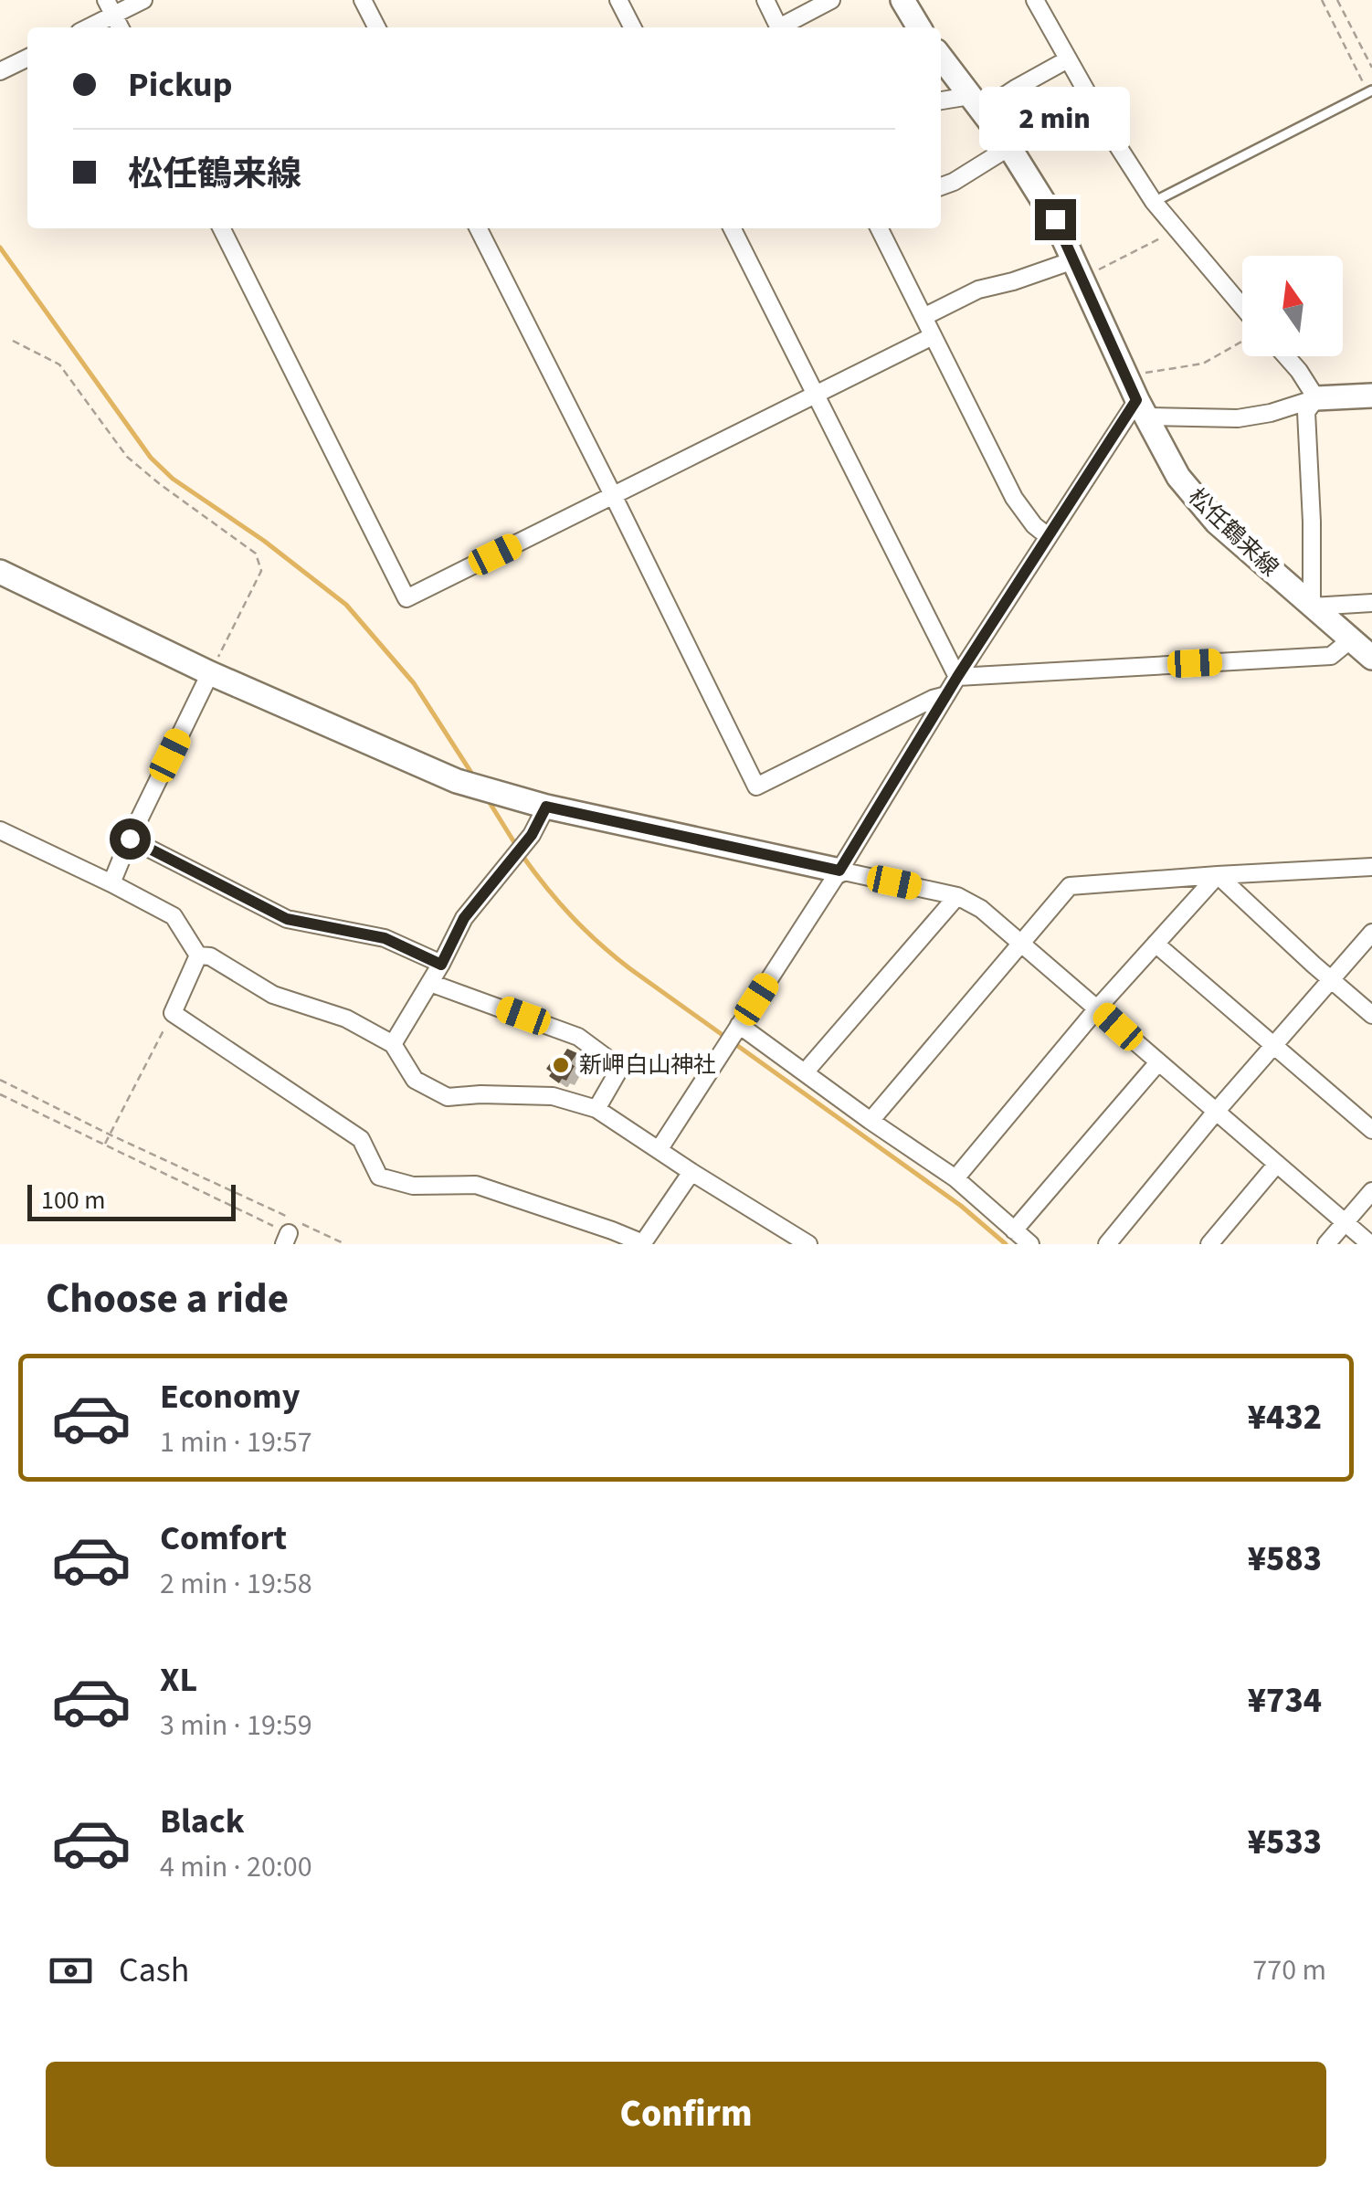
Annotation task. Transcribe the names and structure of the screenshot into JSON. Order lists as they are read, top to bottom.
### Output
{
  "streets": {
    "street": ["松任鶴来線"]
  },
  "places": ["新岬白山神社"],
  "scale_bar": "100 m",
  "north": "top",
  "page": {
    "banner": ["Pickup", "松任鶴来線"],
    "bubble": "2 min",
    "scale": "100 m",
    "heading": "Choose a ride",
    "list": [
      {
        "name": "Economy",
        "note": "1 min · 19:57",
        "value": "¥432"
      },
      {
        "name": "Comfort",
        "note": "2 min · 19:58",
        "value": "¥583"
      },
      {
        "name": "XL",
        "note": "3 min · 19:59",
        "value": "¥734"
      },
      {
        "name": "Black",
        "note": "4 min · 20:00",
        "value": "¥533"
      }
    ],
    "pay": ["Cash", "770 m"],
    "buttons": "Confirm"
  }
}
